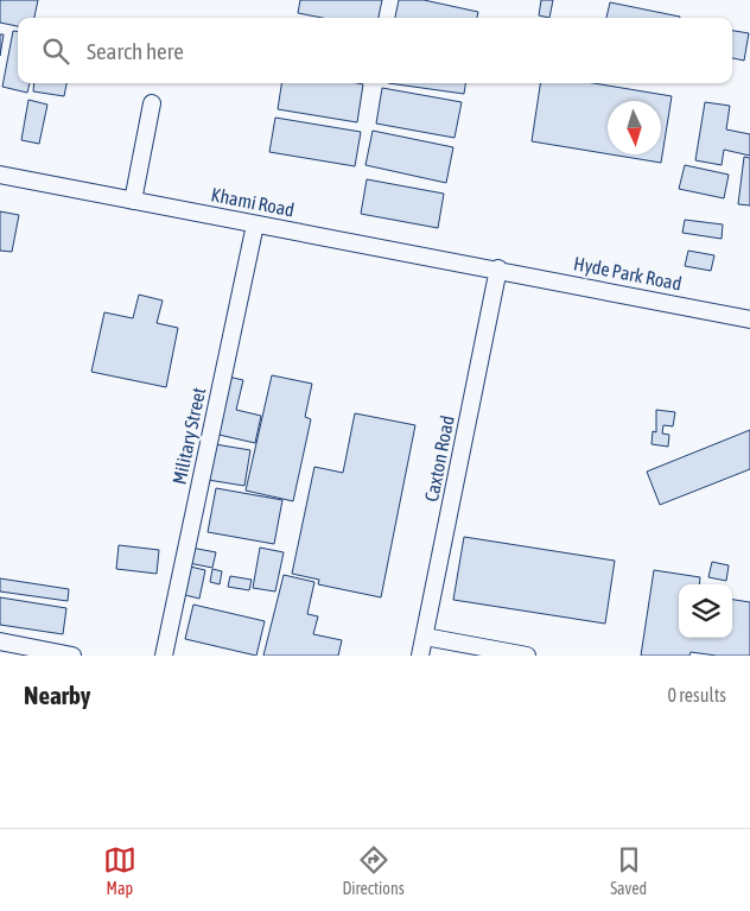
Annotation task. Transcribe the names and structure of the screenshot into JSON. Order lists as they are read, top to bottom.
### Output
{
  "streets": {
    "street": [
      "Khami Road",
      "Hyde Park Road",
      "Military Street",
      "Caxton Road"
    ]
  },
  "crossings": [
    ["Khami Road", "Hyde Park Road"],
    ["Khami Road", "Military Street"],
    ["Khami Road", "Caxton Road"],
    ["Hyde Park Road", "Caxton Road"]
  ],
  "north": "bottom",
  "page": {
    "search": "Search here",
    "heading": ["Nearby", "0 results"],
    "nav": ["Map", "Directions", "Saved"]
  }
}
